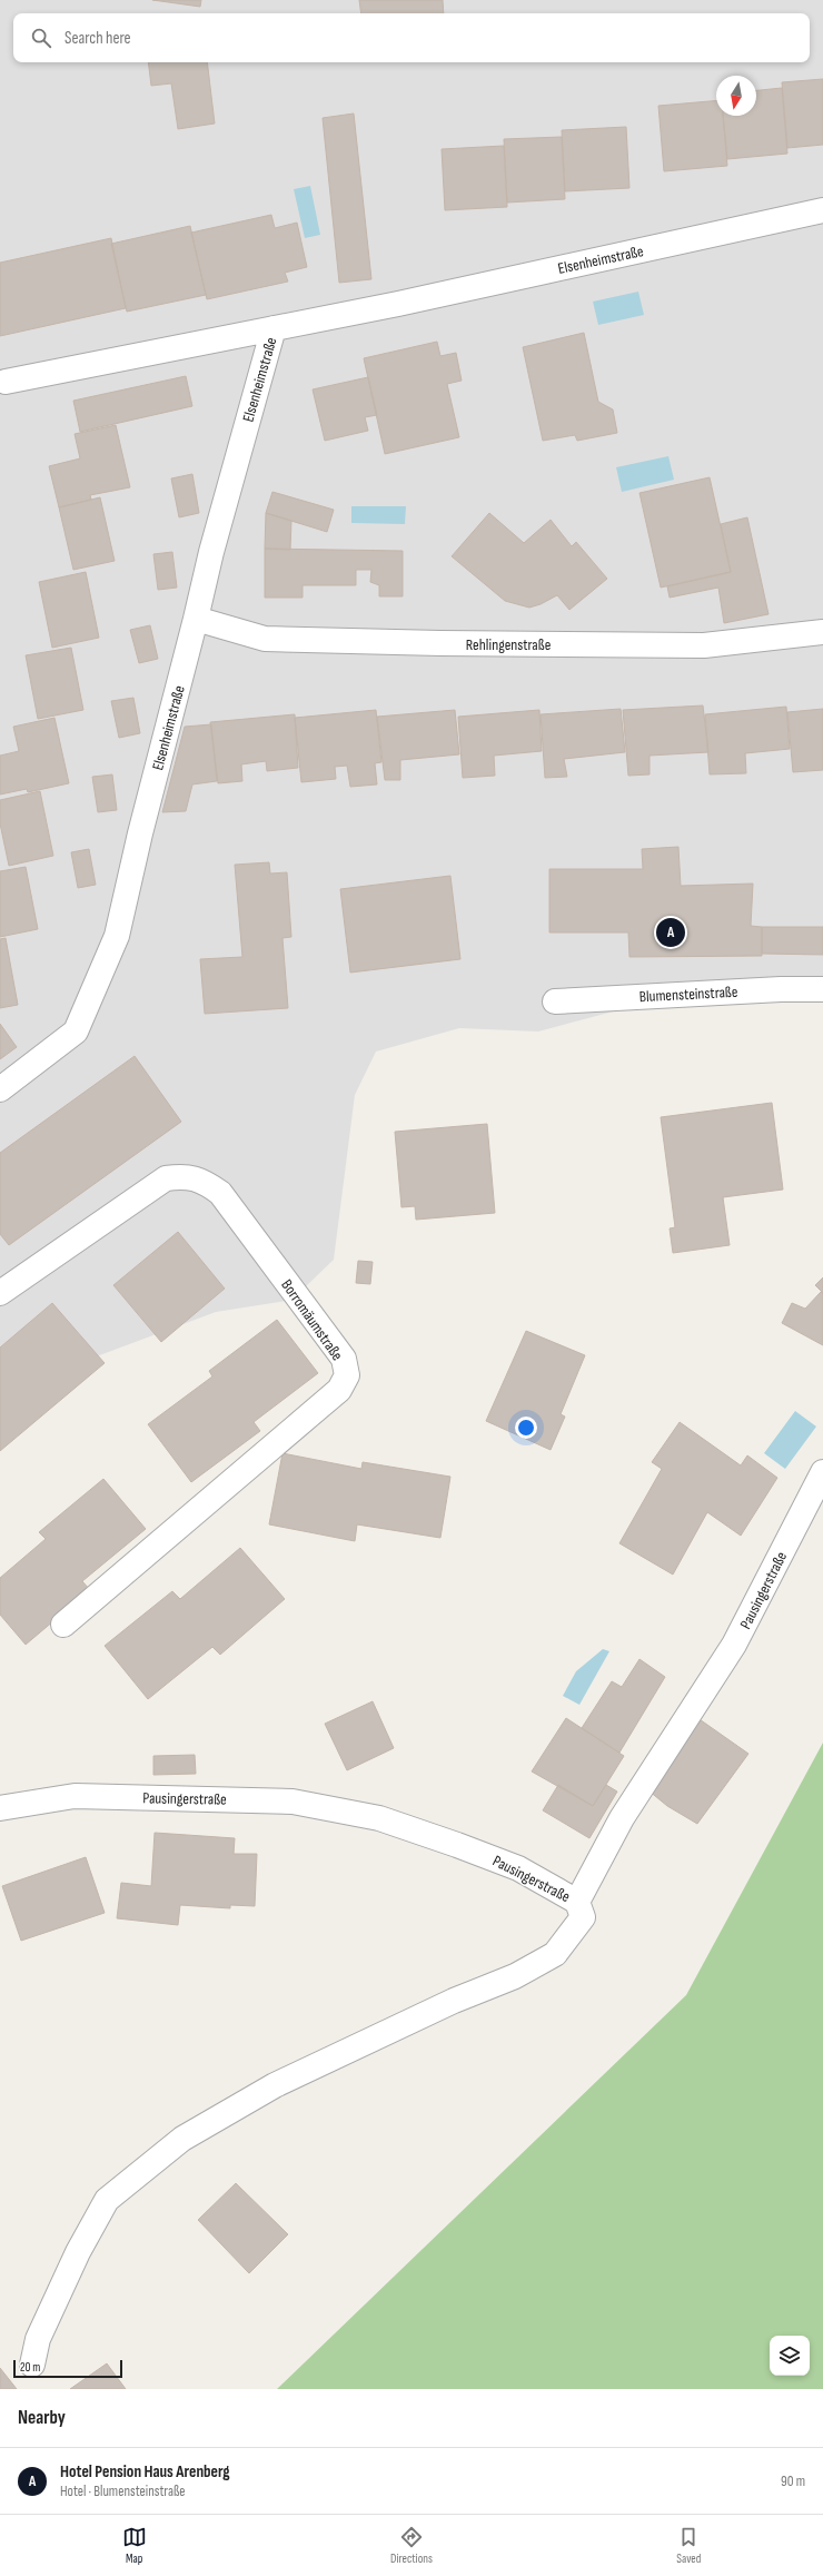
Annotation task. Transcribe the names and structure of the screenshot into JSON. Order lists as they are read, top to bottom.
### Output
{
  "streets": {
    "street": [
      "Elsenheimstraße",
      "Rehlingenstraße",
      "Blumensteinstraße",
      "Borromäumstraße",
      "Pausingerstraße"
    ]
  },
  "crossings": [
    ["Elsenheimstraße", "Rehlingenstraße"]
  ],
  "scale_bar": "20 m",
  "north": "bottom",
  "page": {
    "search": "Search here",
    "pins": "A",
    "scale": "20 m",
    "heading": "Nearby",
    "list": [
      {
        "mark": "A",
        "name": "Hotel Pension Haus Arenberg",
        "note": "Hotel · Blumensteinstraße",
        "value": "90 m"
      }
    ],
    "nav": ["Map", "Directions", "Saved"]
  }
}
